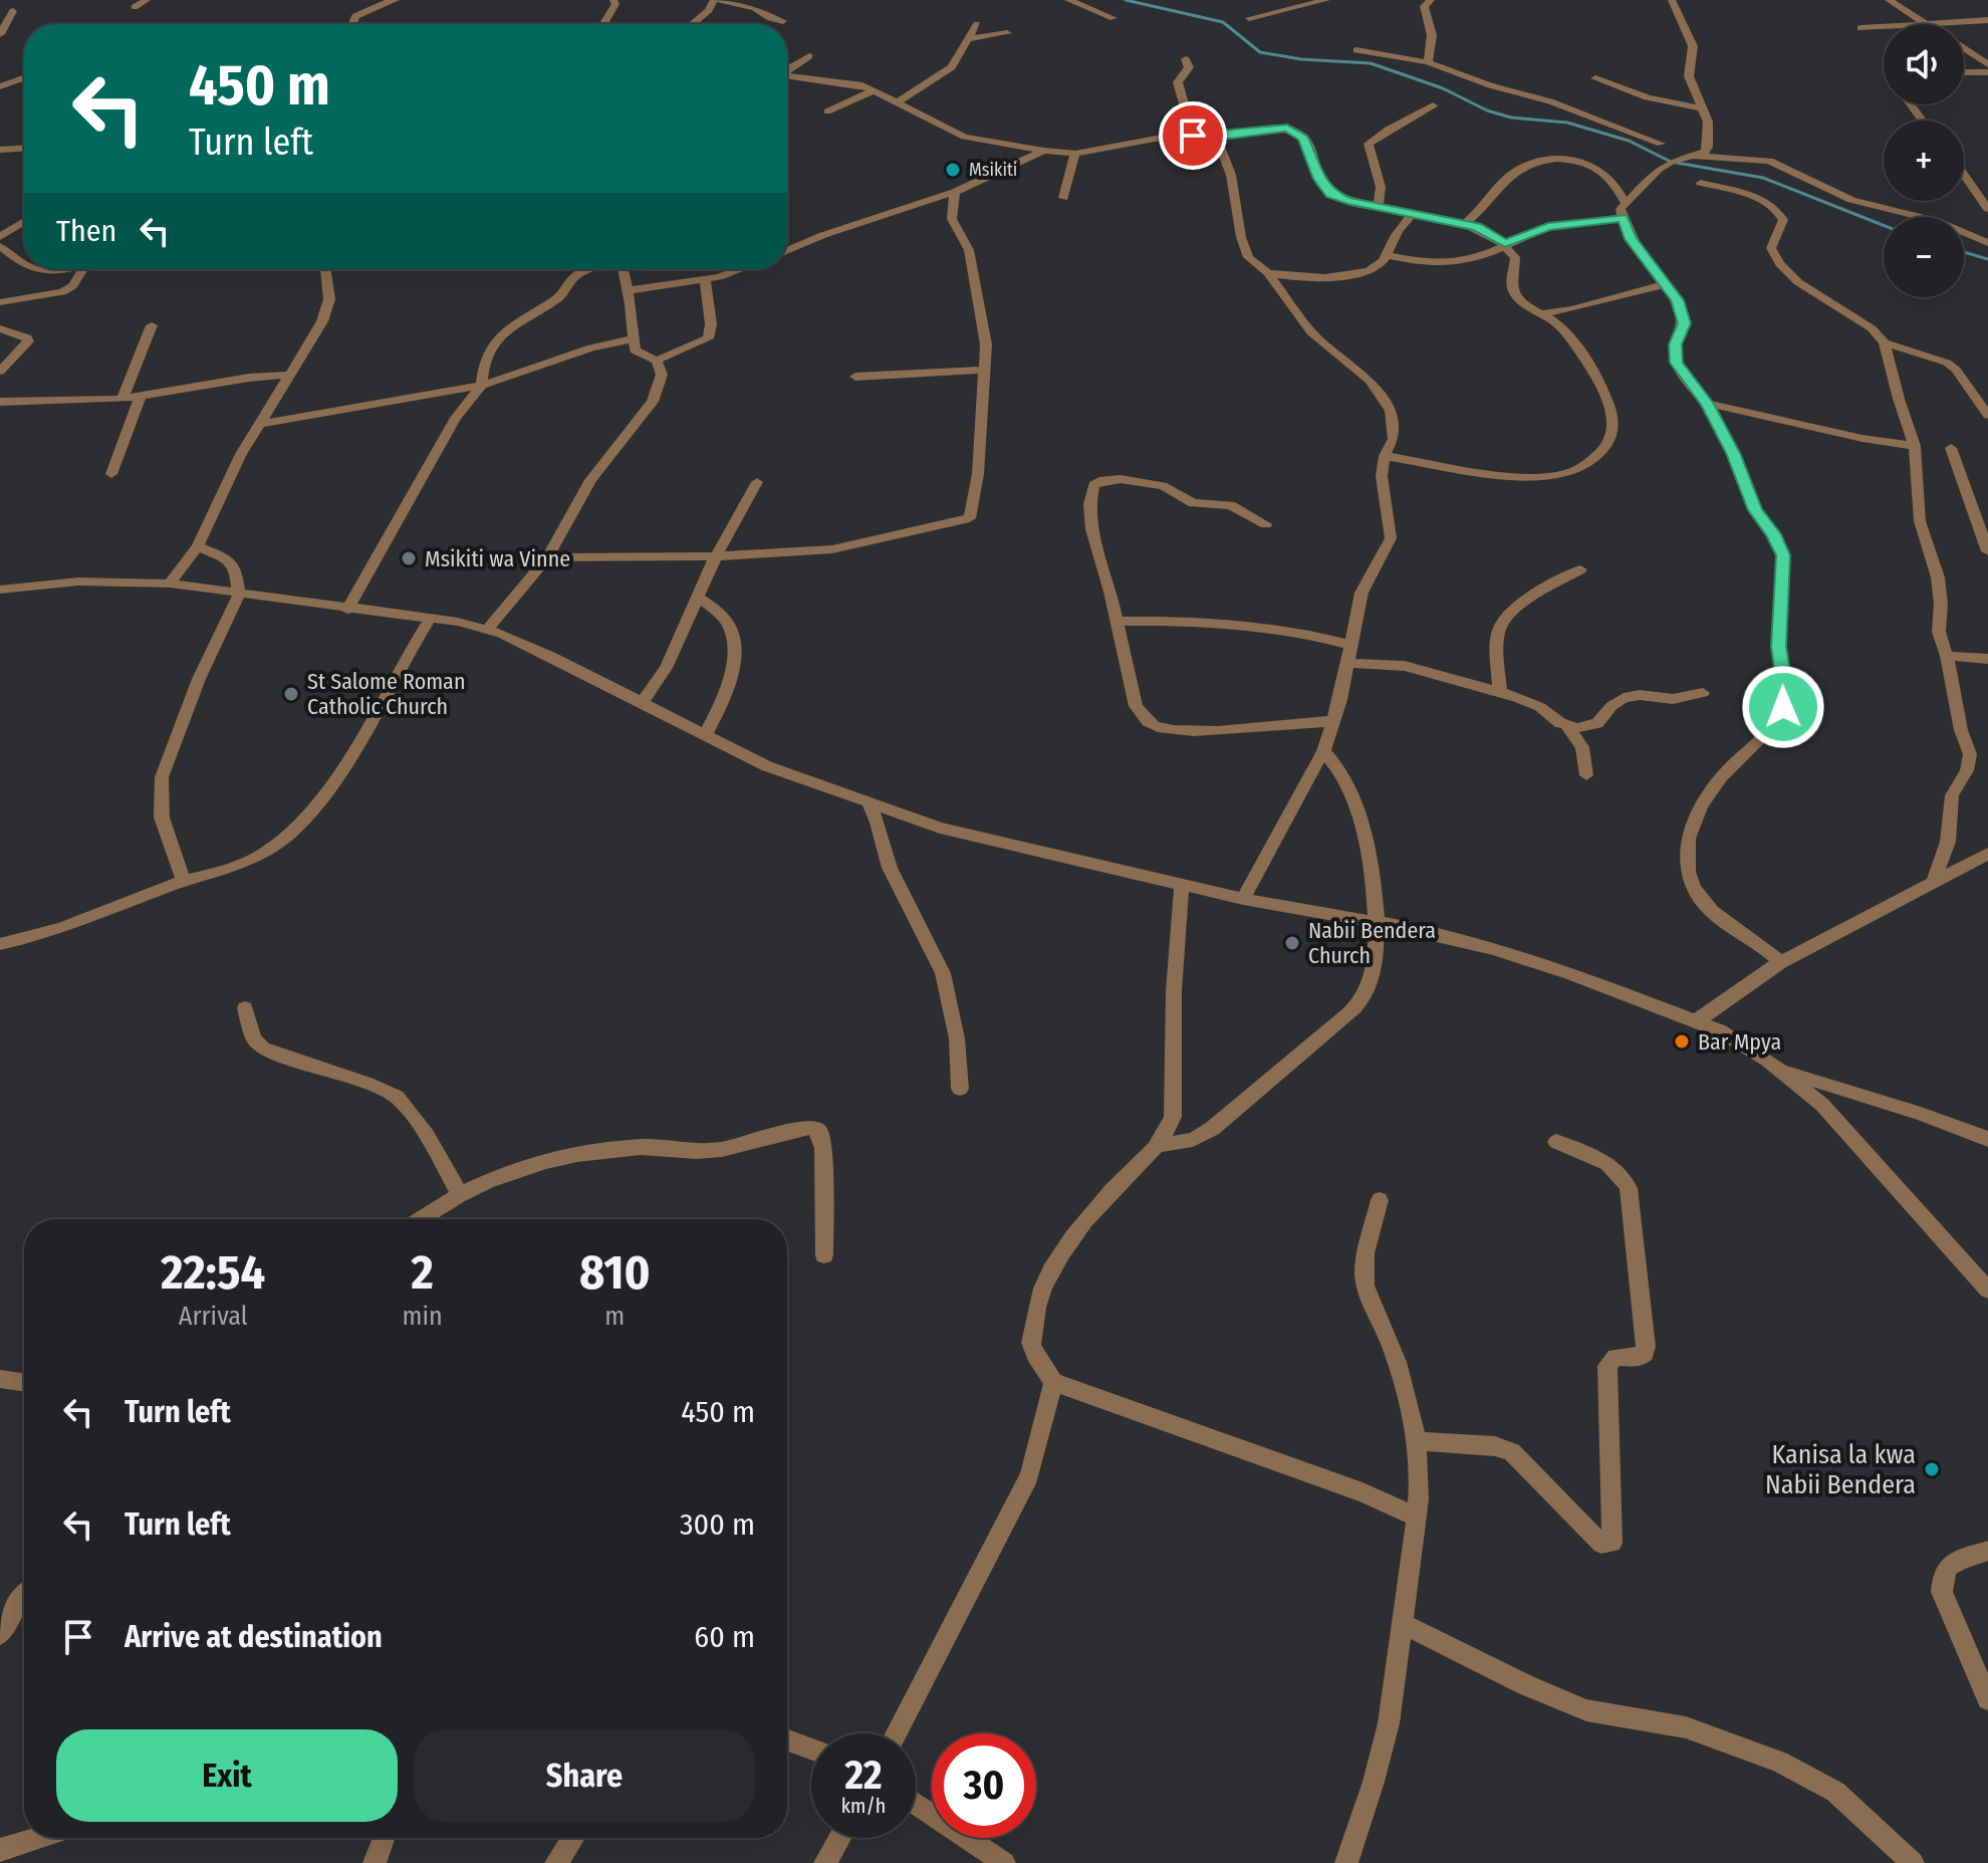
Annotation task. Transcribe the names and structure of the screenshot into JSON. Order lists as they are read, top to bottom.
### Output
{
  "places": [
    "Msikiti",
    "Msikiti wa Vinne",
    "St Salome Roman Catholic Church",
    "Nabii Bendera Church",
    "Bar Mpya",
    "Kanisa la kwa Nabii Bendera"
  ],
  "page": {
    "map_buttons": ["+", "−"],
    "turn": ["450 m", "Turn left"],
    "then": "Then",
    "eta": [
      "22:54",
      "Arrival",
      "2",
      "min",
      "810",
      "m"
    ],
    "list": [
      {
        "name": "Turn left",
        "value": "450 m"
      },
      {
        "name": "Turn left",
        "value": "300 m"
      },
      {
        "name": "Arrive at destination",
        "value": "60 m"
      }
    ],
    "buttons": ["Exit", "Share"],
    "speed": "22 km/h",
    "limit": "30"
  }
}
